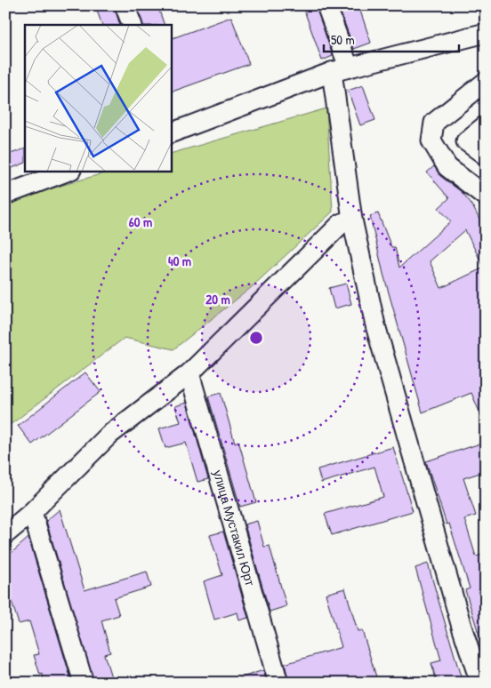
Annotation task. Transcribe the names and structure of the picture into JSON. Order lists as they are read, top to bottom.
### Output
{
  "streets": {
    "street": ["улица Мустакил Юрт"]
  },
  "scale_bar": "50 m",
  "rings": ["60 m", "40 m", "20 m"]
}
